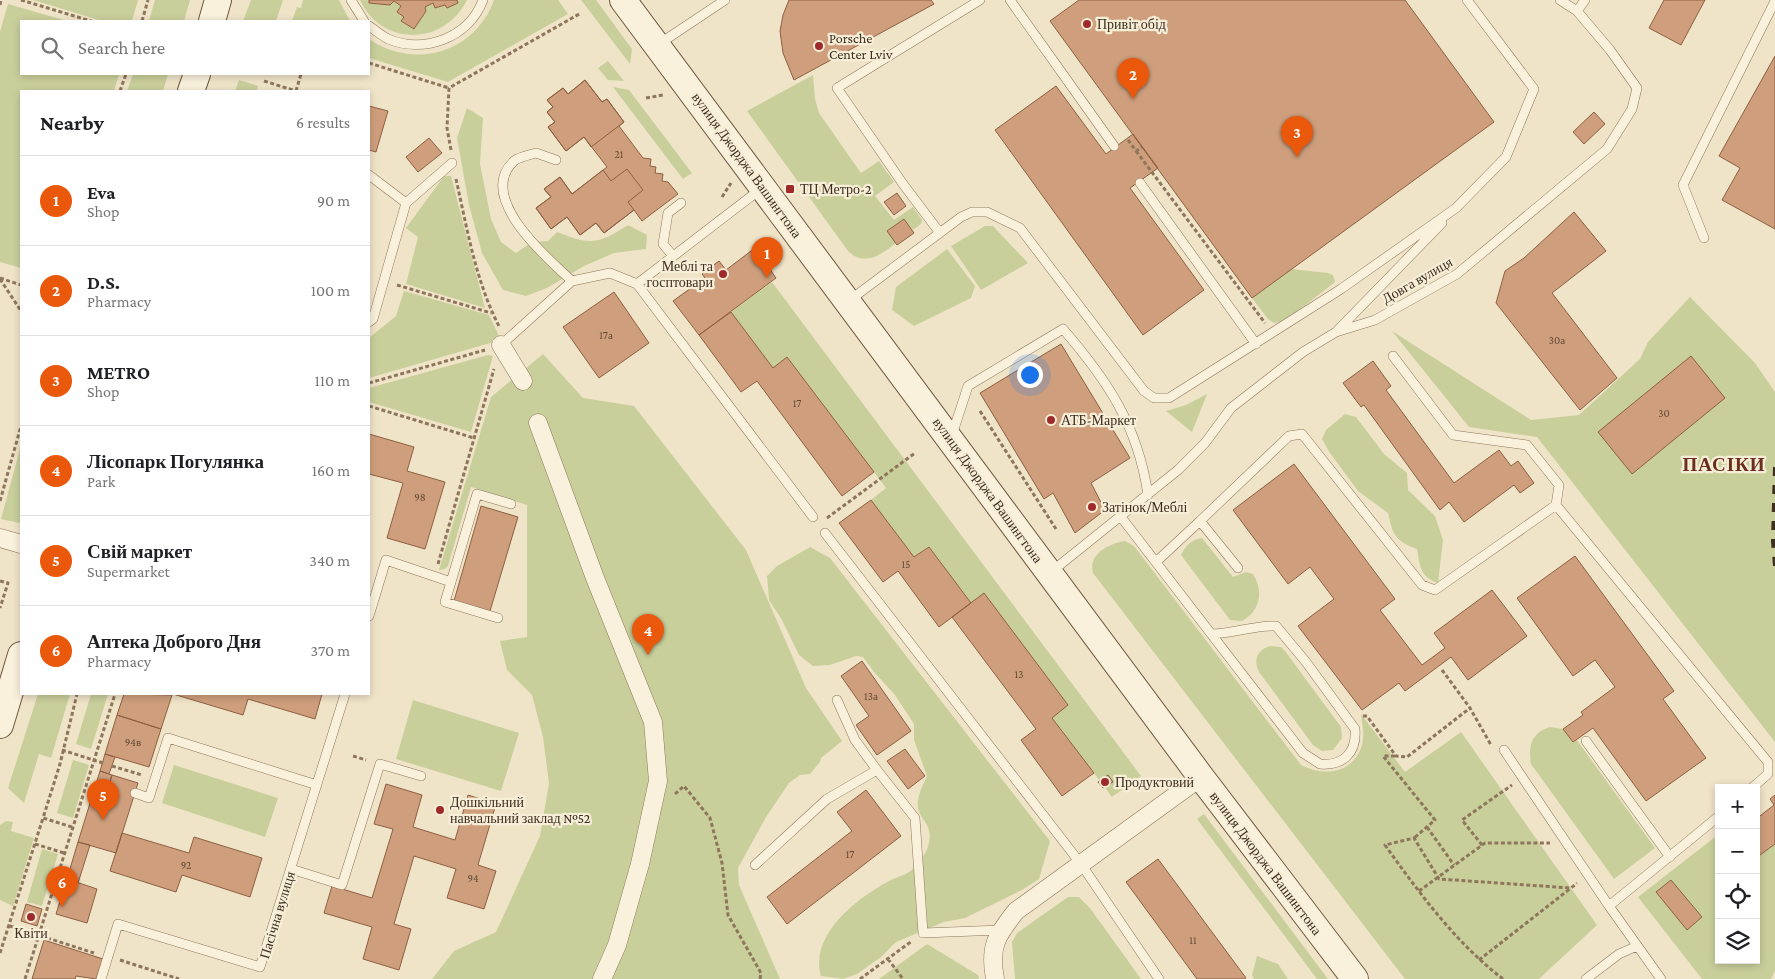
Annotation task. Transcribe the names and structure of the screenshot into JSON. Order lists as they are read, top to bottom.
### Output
{
  "streets": {
    "main road": ["вулиця Джорджа Вашингтона"],
    "lane": ["Довга вулиця", "Пасічна вулиця"]
  },
  "crossings": [
    ["вулиця Джорджа Вашингтона", "Довга вулиця"]
  ],
  "districts": ["ПАСІКИ"],
  "places": {
    "other": [
      "Привіт обід",
      "Porsche Center Lviv",
      "Меблі та госптовари",
      "АТБ-Маркет",
      "Затінок/Меблі",
      "Продуктовий",
      "Дошкільний навчальний заклад №52",
      "Квіти"
    ],
    "transit": ["ТЦ Метро-2"]
  },
  "house_numbers": [
    "21",
    "17а",
    "30а",
    "17",
    "30",
    "98",
    "15",
    "13",
    "13а",
    "94в",
    "17",
    "92",
    "94",
    "11"
  ],
  "page": {
    "search": "Search here",
    "pins": [
      "2",
      "3",
      "1",
      "4",
      "5",
      "6"
    ],
    "heading": ["Nearby", "6 results"],
    "list": [
      {
        "mark": "1",
        "name": "Eva",
        "note": "Shop",
        "value": "90 m"
      },
      {
        "mark": "2",
        "name": "D.S.",
        "note": "Pharmacy",
        "value": "100 m"
      },
      {
        "mark": "3",
        "name": "METRO",
        "note": "Shop",
        "value": "110 m"
      },
      {
        "mark": "4",
        "name": "Лісопарк Погулянка",
        "note": "Park",
        "value": "160 m"
      },
      {
        "mark": "5",
        "name": "Свій маркет",
        "note": "Supermarket",
        "value": "340 m"
      },
      {
        "mark": "6",
        "name": "Аптека Доброго Дня",
        "note": "Pharmacy",
        "value": "370 m"
      }
    ],
    "map_buttons": ["+", "−"]
  }
}
